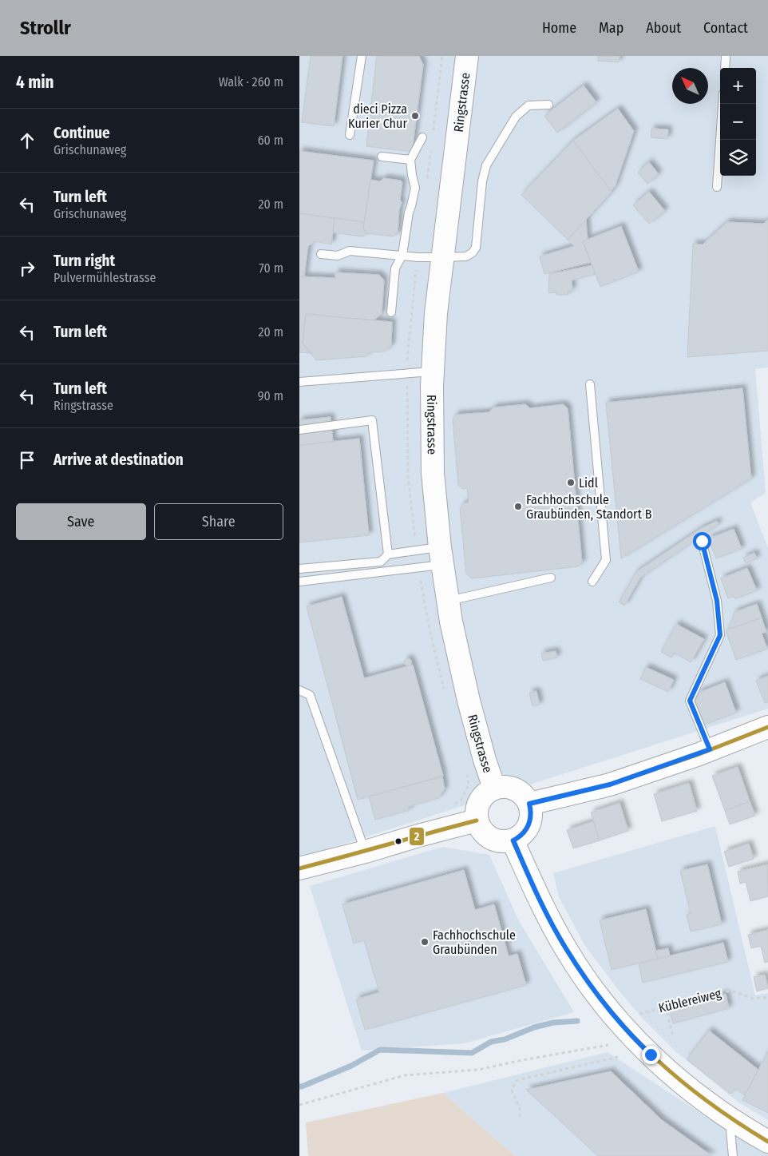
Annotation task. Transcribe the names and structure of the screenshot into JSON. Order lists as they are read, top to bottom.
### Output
{
  "streets": {
    "main road": ["Ringstrasse"],
    "path": ["Küblereiweg"]
  },
  "places": [
    "dieci Pizza Kurier Chur",
    "Lidl",
    "Fachhochschule Graubünden, Standort B",
    "Fachhochschule Graubünden"
  ],
  "lines": ["transit line 2"],
  "north": "top left",
  "page": {
    "header": "Strollr",
    "nav": [
      "Home",
      "Map",
      "About",
      "Contact"
    ],
    "heading": ["4 min", "Walk · 260 m"],
    "map_buttons": ["+", "−"],
    "list": [
      ["Continue", "Grischunaweg", "60 m"],
      ["Turn left", "Grischunaweg", "20 m"],
      ["Turn right", "Pulvermühlestrasse", "70 m"],
      ["Turn left", "20 m"],
      ["Turn left", "Ringstrasse", "90 m"],
      "Arrive at destination"
    ],
    "buttons": ["Save", "Share"]
  }
}
